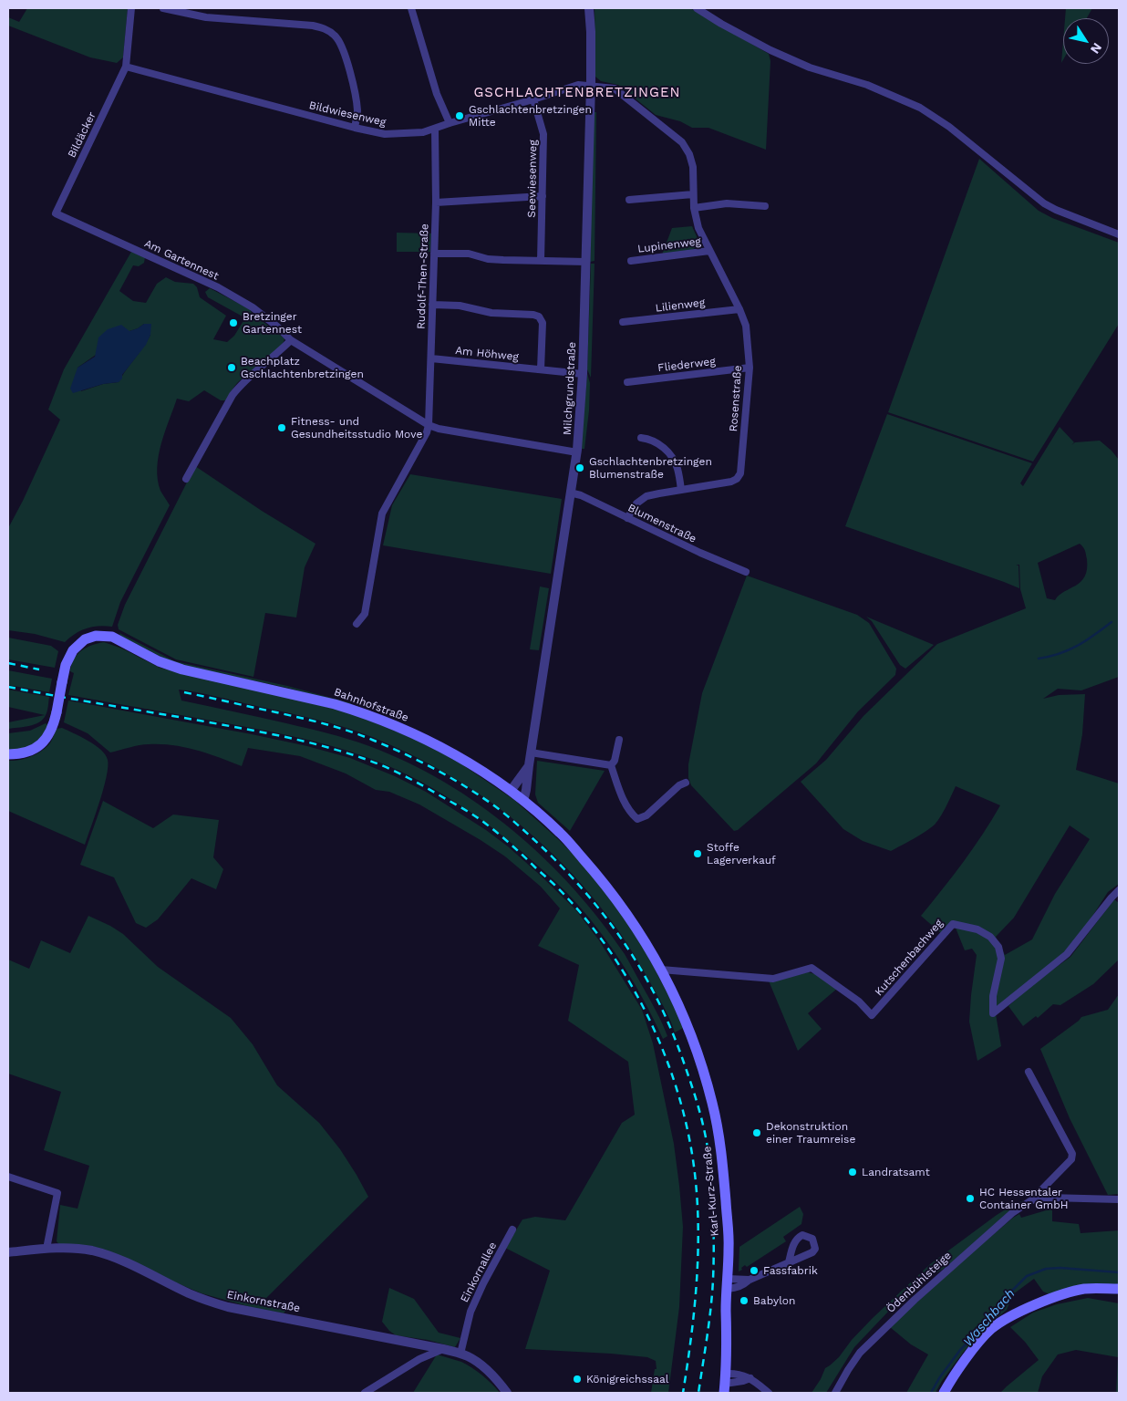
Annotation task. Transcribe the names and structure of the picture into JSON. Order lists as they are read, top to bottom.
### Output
{
  "streets": {
    "main road": ["Bahnhofstraße", "Karl-Kurz-Straße"],
    "street": [
      "Bildwiesenweg",
      "Bildäcker",
      "Seewiesenweg",
      "Lupinenweg",
      "Am Gartennest",
      "Rudolf-Then-Straße",
      "Lilienweg",
      "Am Höhweg",
      "Fliederweg",
      "Milchgrundstraße",
      "Rosenstraße",
      "Blumenstraße",
      "Kutschenbachweg",
      "Einkornallee",
      "Ödenbühlsteige",
      "Einkornstraße"
    ]
  },
  "crossings": [
    ["Bildwiesenweg", "Bildäcker"],
    ["Bildwiesenweg", "Seewiesenweg"],
    ["Bildwiesenweg", "Rudolf-Then-Straße"],
    ["Bildwiesenweg", "Milchgrundstraße"],
    ["Bildwiesenweg", "Rosenstraße"],
    ["Bildäcker", "Am Gartennest"],
    ["Lupinenweg", "Rosenstraße"],
    ["Am Gartennest", "Rudolf-Then-Straße"],
    ["Rudolf-Then-Straße", "Am Höhweg"],
    ["Lilienweg", "Rosenstraße"],
    ["Am Höhweg", "Milchgrundstraße"],
    ["Fliederweg", "Rosenstraße"],
    ["Milchgrundstraße", "Rosenstraße"],
    ["Milchgrundstraße", "Blumenstraße"],
    ["Milchgrundstraße", "Bahnhofstraße"],
    ["Rosenstraße", "Blumenstraße"],
    ["Bahnhofstraße", "Kutschenbachweg"],
    ["Bahnhofstraße", "Karl-Kurz-Straße"],
    ["Kutschenbachweg", "Karl-Kurz-Straße"],
    ["Einkornallee", "Einkornstraße"]
  ],
  "districts": ["GSCHLACHTENBRETZINGEN"],
  "water": ["Waschbach"],
  "places": [
    "Gschlachtenbretzingen Mitte",
    "Bretzinger Gartennest",
    "Beachplatz Gschlachtenbretzingen",
    "Fitness- und Gesundheitsstudio Move",
    "Gschlachtenbretzingen Blumenstraße",
    "Stoffe Lagerverkauf",
    "Dekonstruktion einer Traumreise",
    "Landratsamt",
    "HC Hessentaler Container GmbH",
    "Fassfabrik",
    "Babylon",
    "Königreichssaal"
  ],
  "north": "bottom right"
}
